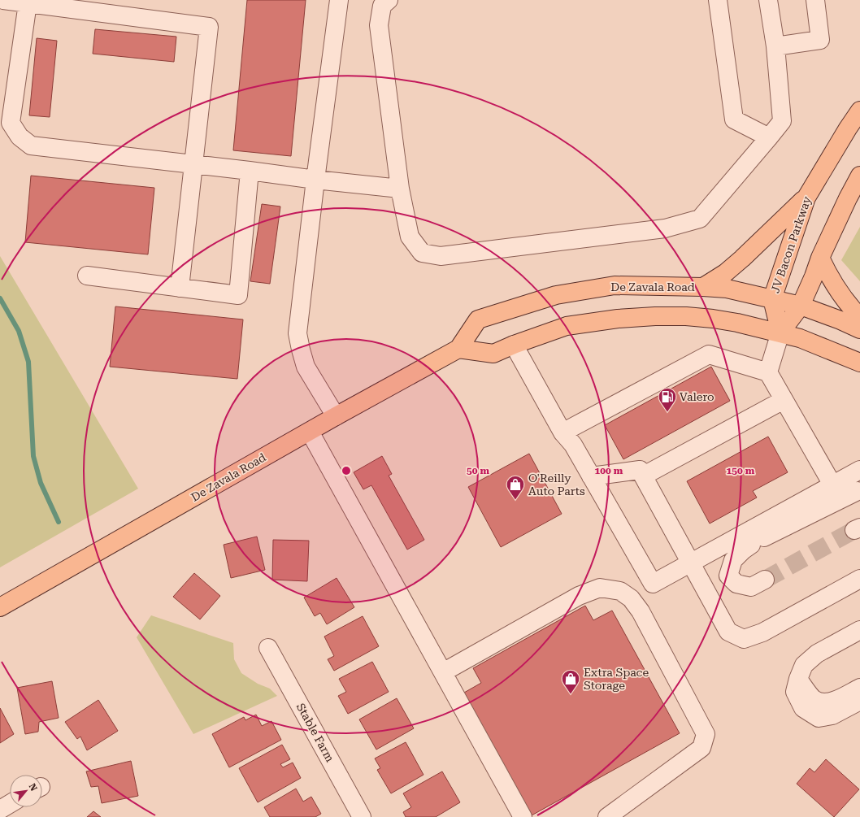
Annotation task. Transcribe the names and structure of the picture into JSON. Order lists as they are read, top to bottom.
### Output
{
  "streets": {
    "main road": ["JV Bacon Parkway", "De Zavala Road"],
    "street": ["Stable Farm"]
  },
  "crossings": [
    ["JV Bacon Parkway", "De Zavala Road"]
  ],
  "places": {
    "fuel station": ["Valero"],
    "shop": ["O'Reilly Auto Parts", "Extra Space Storage"]
  },
  "north": "top right",
  "rings": ["50 m", "100 m", "150 m"]
}
